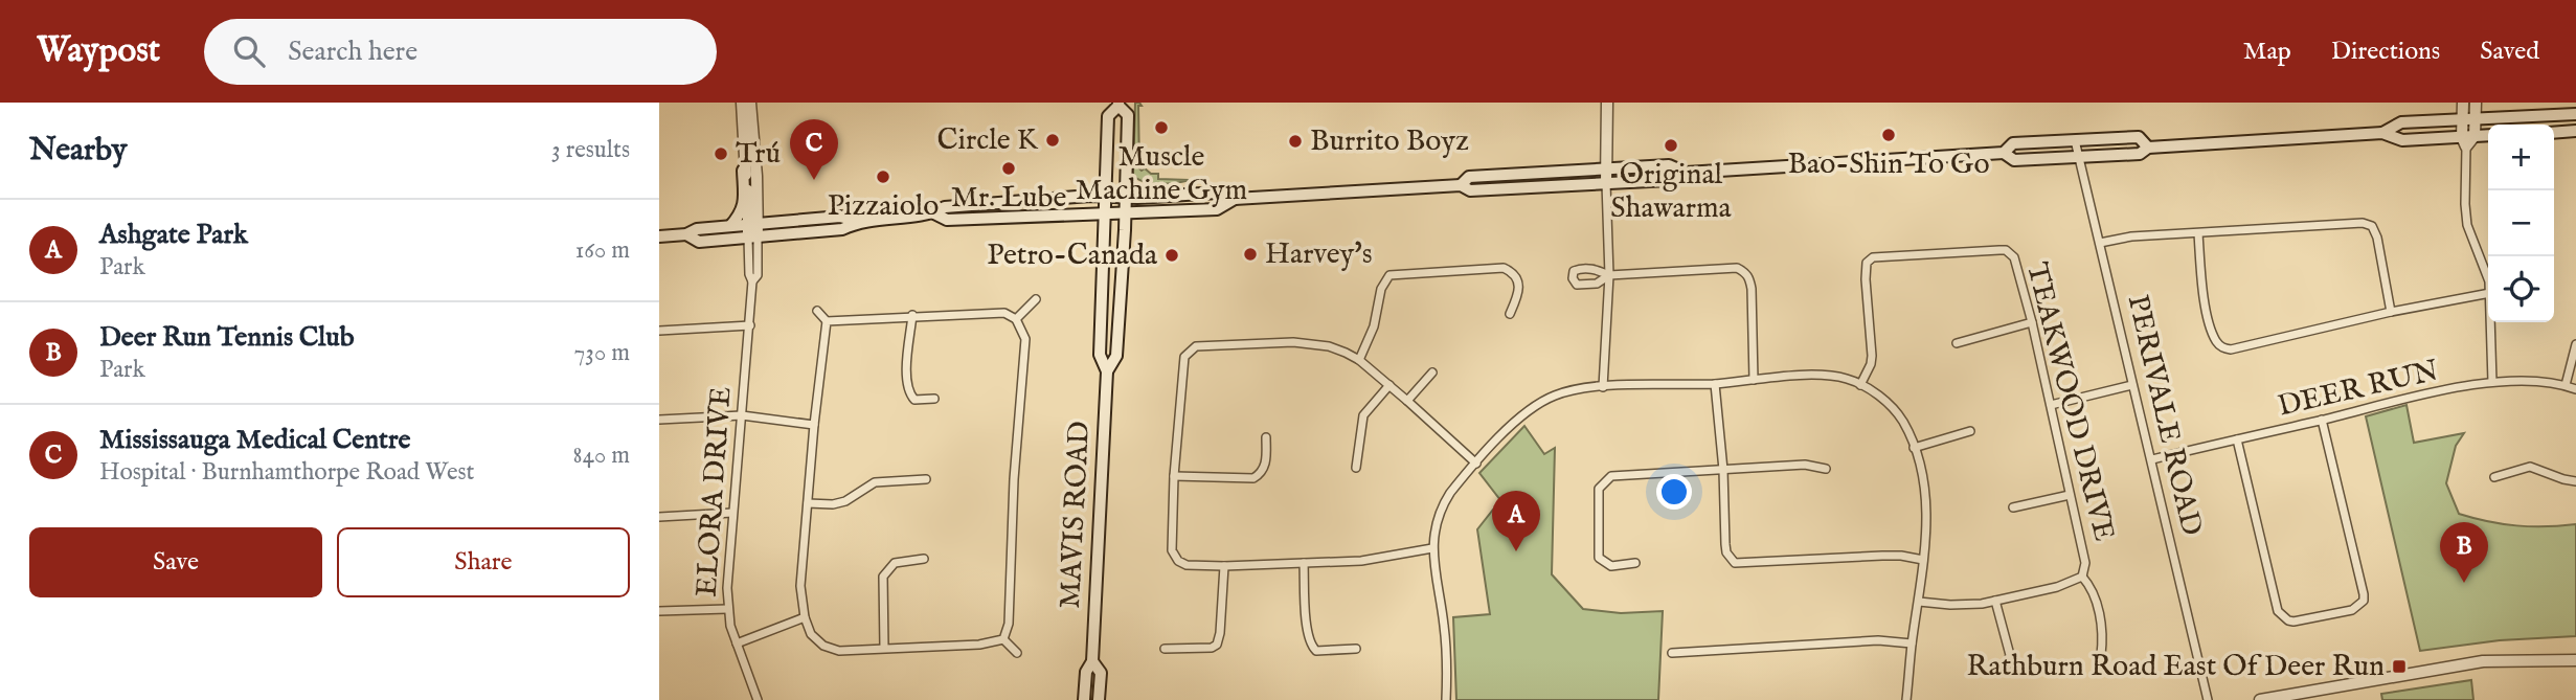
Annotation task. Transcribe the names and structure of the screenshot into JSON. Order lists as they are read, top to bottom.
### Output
{
  "streets": {
    "main road": ["MAVIS ROAD"],
    "street": [
      "DEER RUN",
      "TEAKWOOD DRIVE",
      "PERIVALE ROAD",
      "ELORA DRIVE"
    ]
  },
  "crossings": [
    ["DEER RUN", "PERIVALE ROAD"]
  ],
  "places": {
    "other": [
      "Muscle Machine Gym",
      "Bao-Shin To Go",
      "Circle K",
      "Burrito Boyz",
      "Original Shawarma",
      "Trú",
      "Mr. Lube",
      "Pizzaiolo",
      "Harvey's",
      "Petro-Canada"
    ],
    "transit": ["Rathburn Road East Of Deer Run"]
  },
  "page": {
    "header": "Waypost",
    "search": "Search here",
    "nav": ["Map", "Directions", "Saved"],
    "heading": ["Nearby", "3 results"],
    "pins": ["C", "A", "B"],
    "map_buttons": ["+", "−"],
    "list": [
      {
        "mark": "A",
        "name": "Ashgate Park",
        "note": "Park",
        "value": "160 m"
      },
      {
        "mark": "B",
        "name": "Deer Run Tennis Club",
        "note": "Park",
        "value": "730 m"
      },
      {
        "mark": "C",
        "name": "Mississauga Medical Centre",
        "note": "Hospital · Burnhamthorpe Road West",
        "value": "840 m"
      }
    ],
    "buttons": ["Save", "Share"]
  }
}
